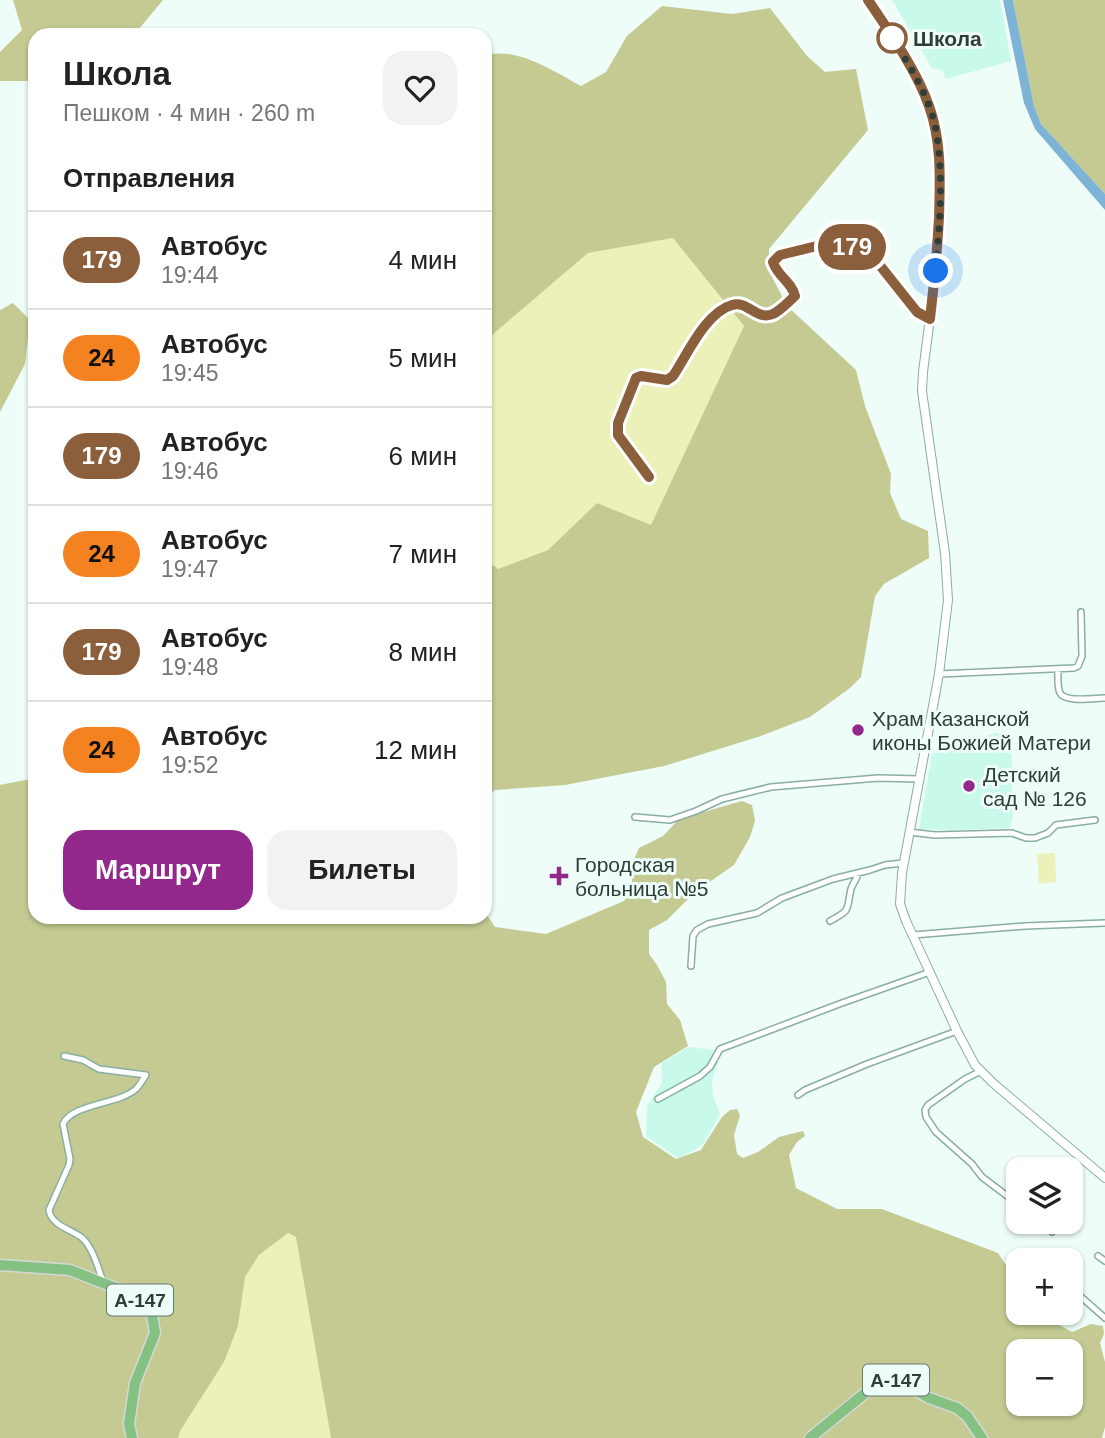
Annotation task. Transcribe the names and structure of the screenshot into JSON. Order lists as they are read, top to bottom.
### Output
{
  "streets": {
    "highway": ["А-147"]
  },
  "places": {
    "other": ["Школа", "Храм Казанской иконы Божией Матери", "Детский сад № 126"],
    "health": ["Городская больница №5"]
  },
  "lines": ["bus line 179"],
  "page": {
    "on_map": "179",
    "heading": [
      ["Школа", "Пешком · 4 мин · 260 m"],
      "Отправления"
    ],
    "list": [
      {
        "mark": "179",
        "name": "Автобус",
        "note": "19:44",
        "value": "4 мин"
      },
      {
        "mark": "24",
        "name": "Автобус",
        "note": "19:45",
        "value": "5 мин"
      },
      {
        "mark": "179",
        "name": "Автобус",
        "note": "19:46",
        "value": "6 мин"
      },
      {
        "mark": "24",
        "name": "Автобус",
        "note": "19:47",
        "value": "7 мин"
      },
      {
        "mark": "179",
        "name": "Автобус",
        "note": "19:48",
        "value": "8 мин"
      },
      {
        "mark": "24",
        "name": "Автобус",
        "note": "19:52",
        "value": "12 мин"
      }
    ],
    "buttons": ["Маршрут", "Билеты"],
    "map_buttons": ["+", "−"]
  }
}
